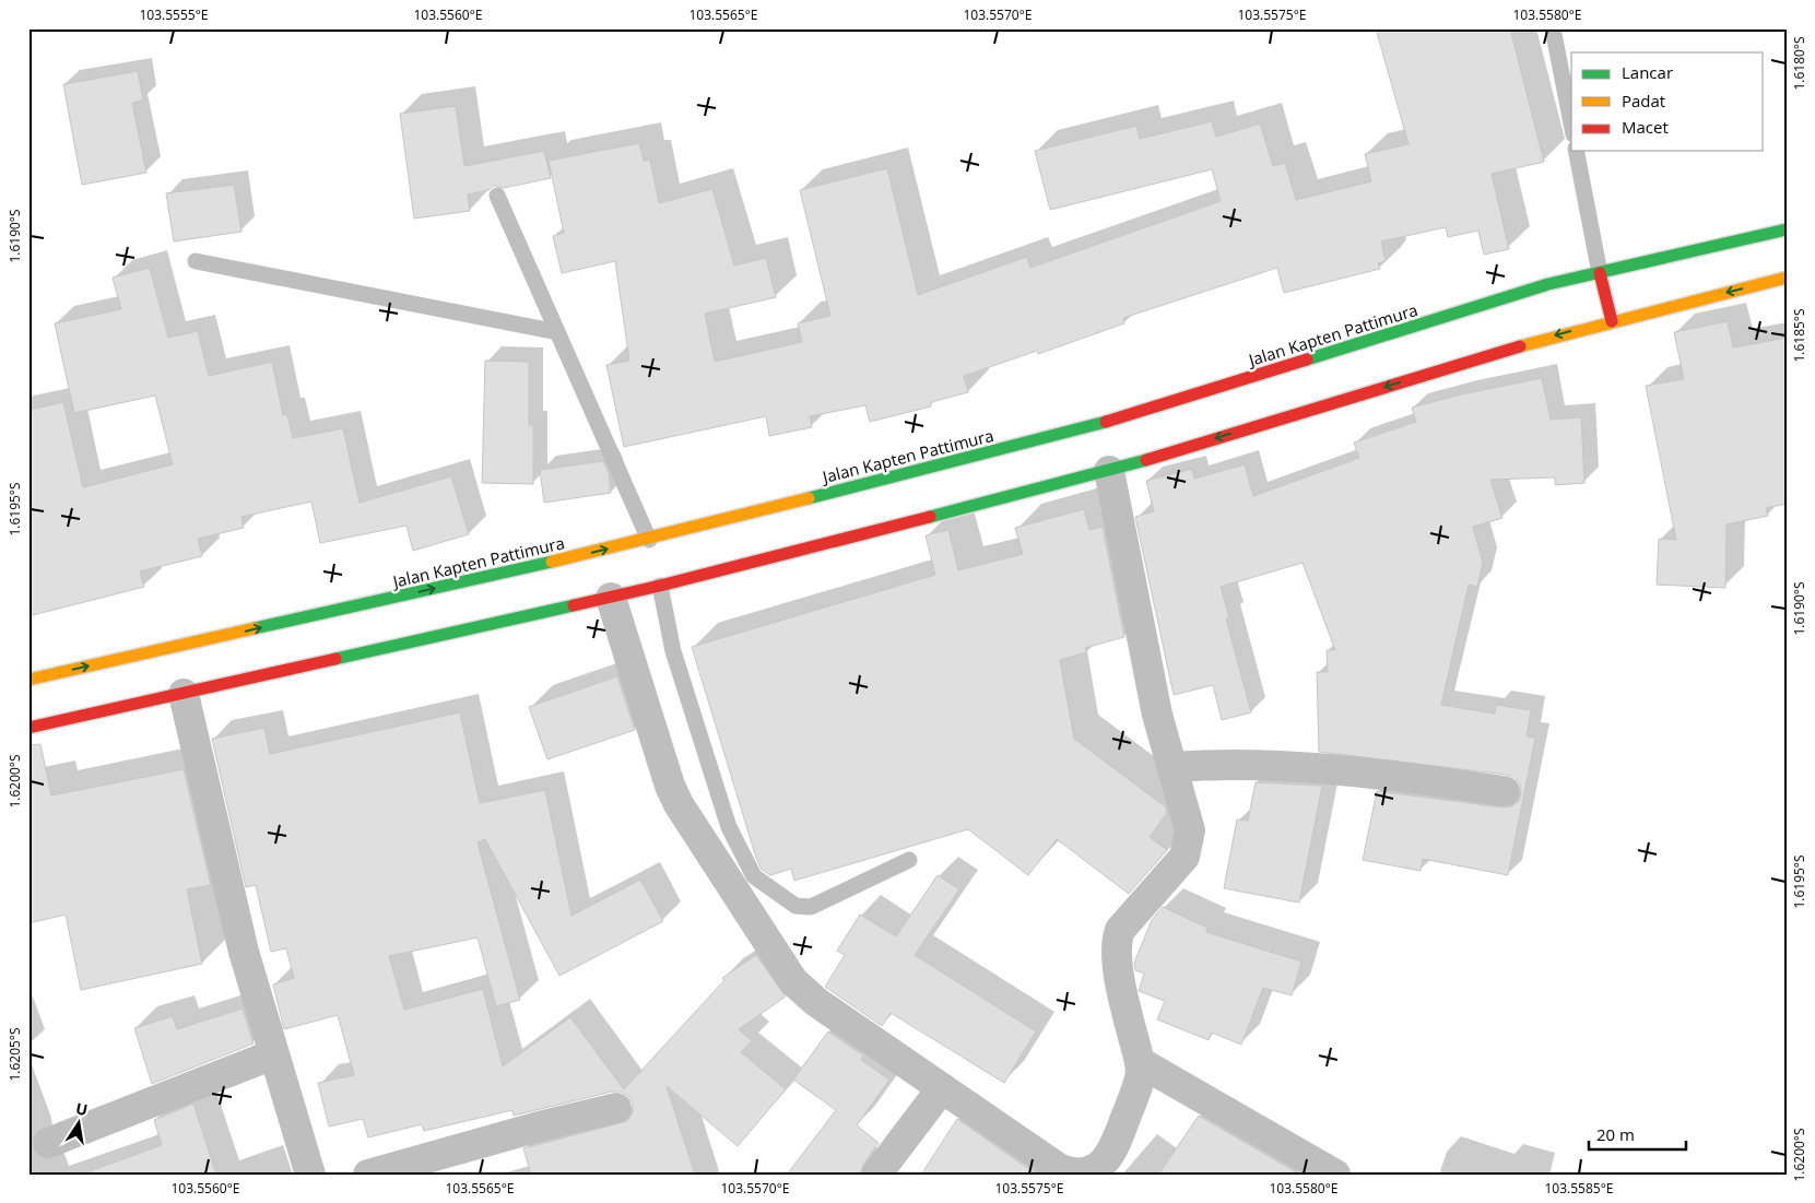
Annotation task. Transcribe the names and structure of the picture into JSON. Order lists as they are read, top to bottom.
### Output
{
  "streets": {
    "main road": ["Jalan Kapten Pattimura"]
  },
  "legend": ["Lancar", "Padat", "Macet"],
  "scale_bar": "20 m",
  "north": "top",
  "coordinates": [
    "103.5555°E",
    "103.5560°E",
    "103.5565°E",
    "103.5570°E",
    "103.5575°E",
    "103.5580°E",
    "1.6180°S",
    "1.6190°S",
    "1.6185°S",
    "1.6195°S",
    "1.6200°S",
    "1.6205°S",
    "103.5585°E"
  ]
}
